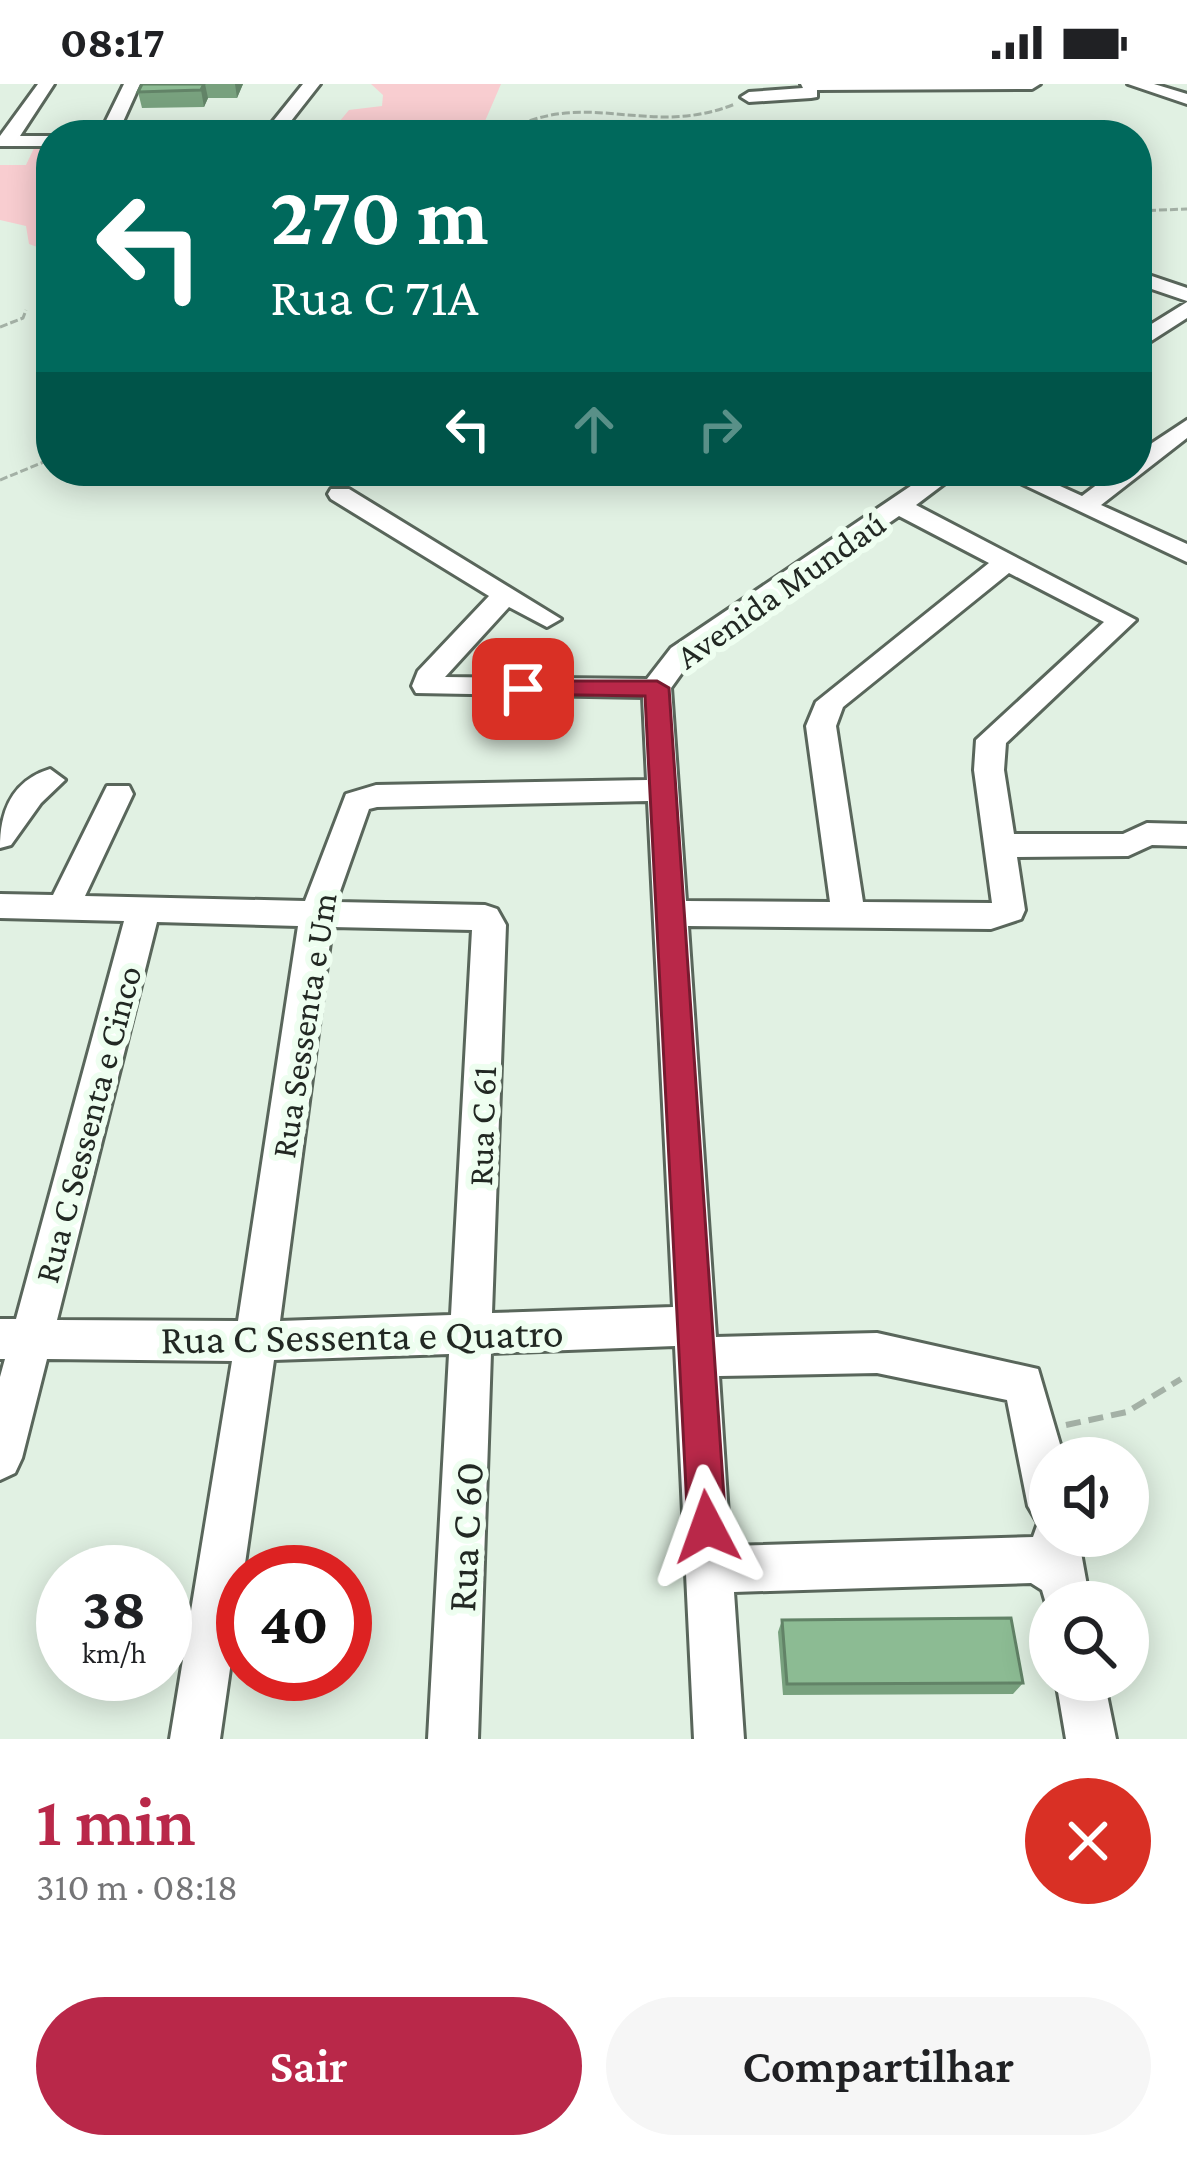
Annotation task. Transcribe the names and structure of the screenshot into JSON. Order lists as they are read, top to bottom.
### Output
{
  "streets": {
    "street": [
      "Avenida Mundaú",
      "Rua Sessenta e Um",
      "Rua C Sessenta e Cinco",
      "Rua C 61",
      "Rua C Sessenta e Quatro",
      "Rua C 60"
    ]
  },
  "crossings": [
    ["Avenida Mundaú", "Rua Sessenta e Um"],
    ["Avenida Mundaú", "Rua C Sessenta e Quatro"],
    ["Rua Sessenta e Um", "Rua C Sessenta e Cinco"],
    ["Rua Sessenta e Um", "Rua C Sessenta e Quatro"],
    ["Rua C Sessenta e Cinco", "Rua C 61"],
    ["Rua C Sessenta e Cinco", "Rua C Sessenta e Quatro"],
    ["Rua C 61", "Rua C Sessenta e Quatro"],
    ["Rua C 61", "Rua C 60"],
    ["Rua C Sessenta e Quatro", "Rua C 60"]
  ],
  "page": {
    "status": "08:17",
    "turn": ["270 m", "Rua C 71A"],
    "speed": "38 km/h",
    "limit": "40",
    "heading": ["1 min", "310 m · 08:18"],
    "buttons": ["Sair", "Compartilhar"]
  }
}
